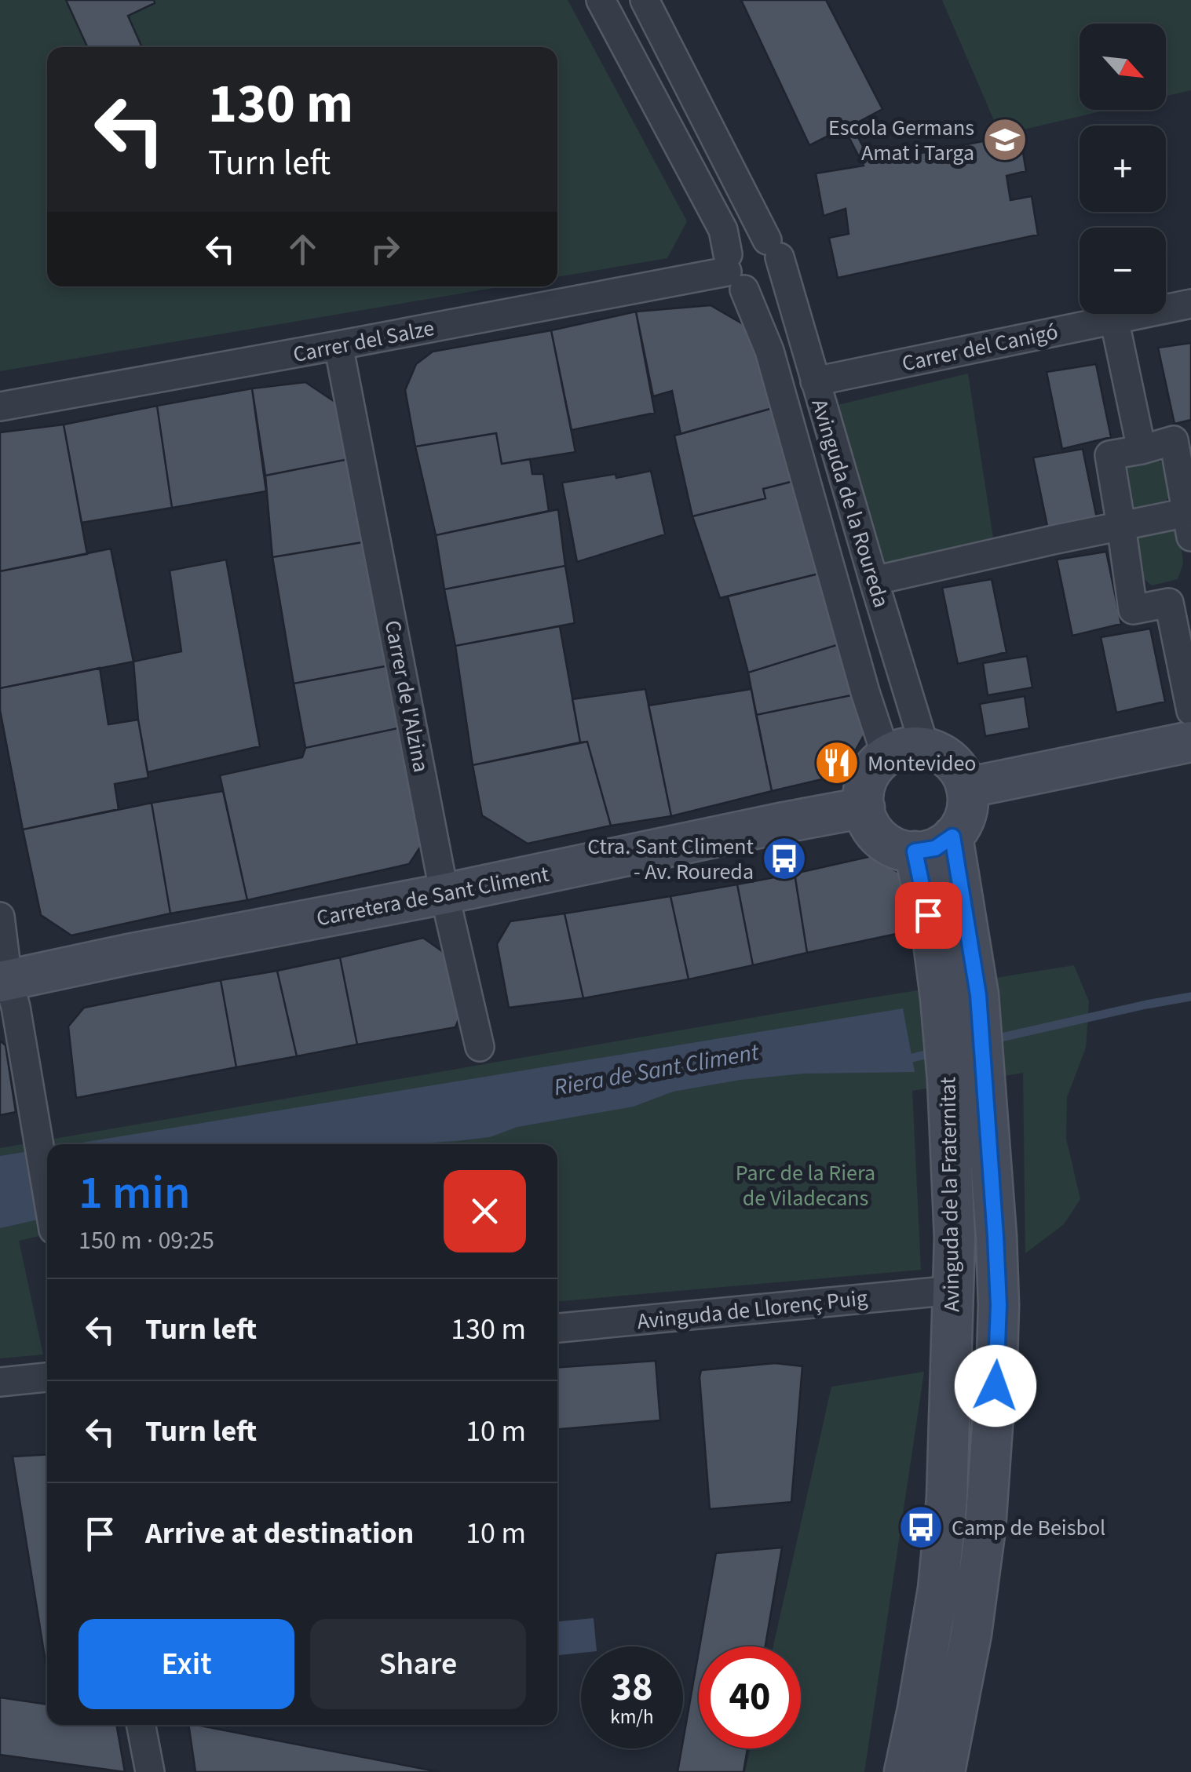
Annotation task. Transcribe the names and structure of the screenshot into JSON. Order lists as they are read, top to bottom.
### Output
{
  "streets": {
    "street": [
      "Carrer del Salze",
      "Carrer del Canigó",
      "Avinguda de la Roureda",
      "Carrer de l'Alzina",
      "Carretera de Sant Climent",
      "Avinguda de la Fraternitat",
      "Avinguda de Llorenç Puig"
    ]
  },
  "crossings": [
    ["Carrer del Salze", "Avinguda de la Roureda"],
    ["Carrer del Salze", "Carrer de l'Alzina"],
    ["Carrer del Canigó", "Avinguda de la Roureda"],
    ["Avinguda de la Roureda", "Carretera de Sant Climent"],
    ["Avinguda de la Roureda", "Avinguda de la Fraternitat"],
    ["Carrer de l'Alzina", "Carretera de Sant Climent"],
    ["Carretera de Sant Climent", "Avinguda de la Fraternitat"],
    ["Avinguda de la Fraternitat", "Avinguda de Llorenç Puig"]
  ],
  "water": ["Riera de Sant Climent"],
  "parks": ["Parc de la Riera de Viladecans"],
  "places": {
    "school or university": ["Escola Germans Amat i Targa"],
    "restaurant": ["Montevideo"],
    "bus stop": ["Ctra. Sant Climent - Av. Roureda", "Camp de Beisbol"]
  },
  "north": "bottom right",
  "page": {
    "map_buttons": ["+", "−"],
    "turn": ["130 m", "Turn left"],
    "heading": ["1 min", "150 m · 09:25"],
    "list": [
      {
        "name": "Turn left",
        "value": "130 m"
      },
      {
        "name": "Turn left",
        "value": "10 m"
      },
      {
        "name": "Arrive at destination",
        "value": "10 m"
      }
    ],
    "buttons": ["Exit", "Share"],
    "speed": "38 km/h",
    "limit": "40"
  }
}
